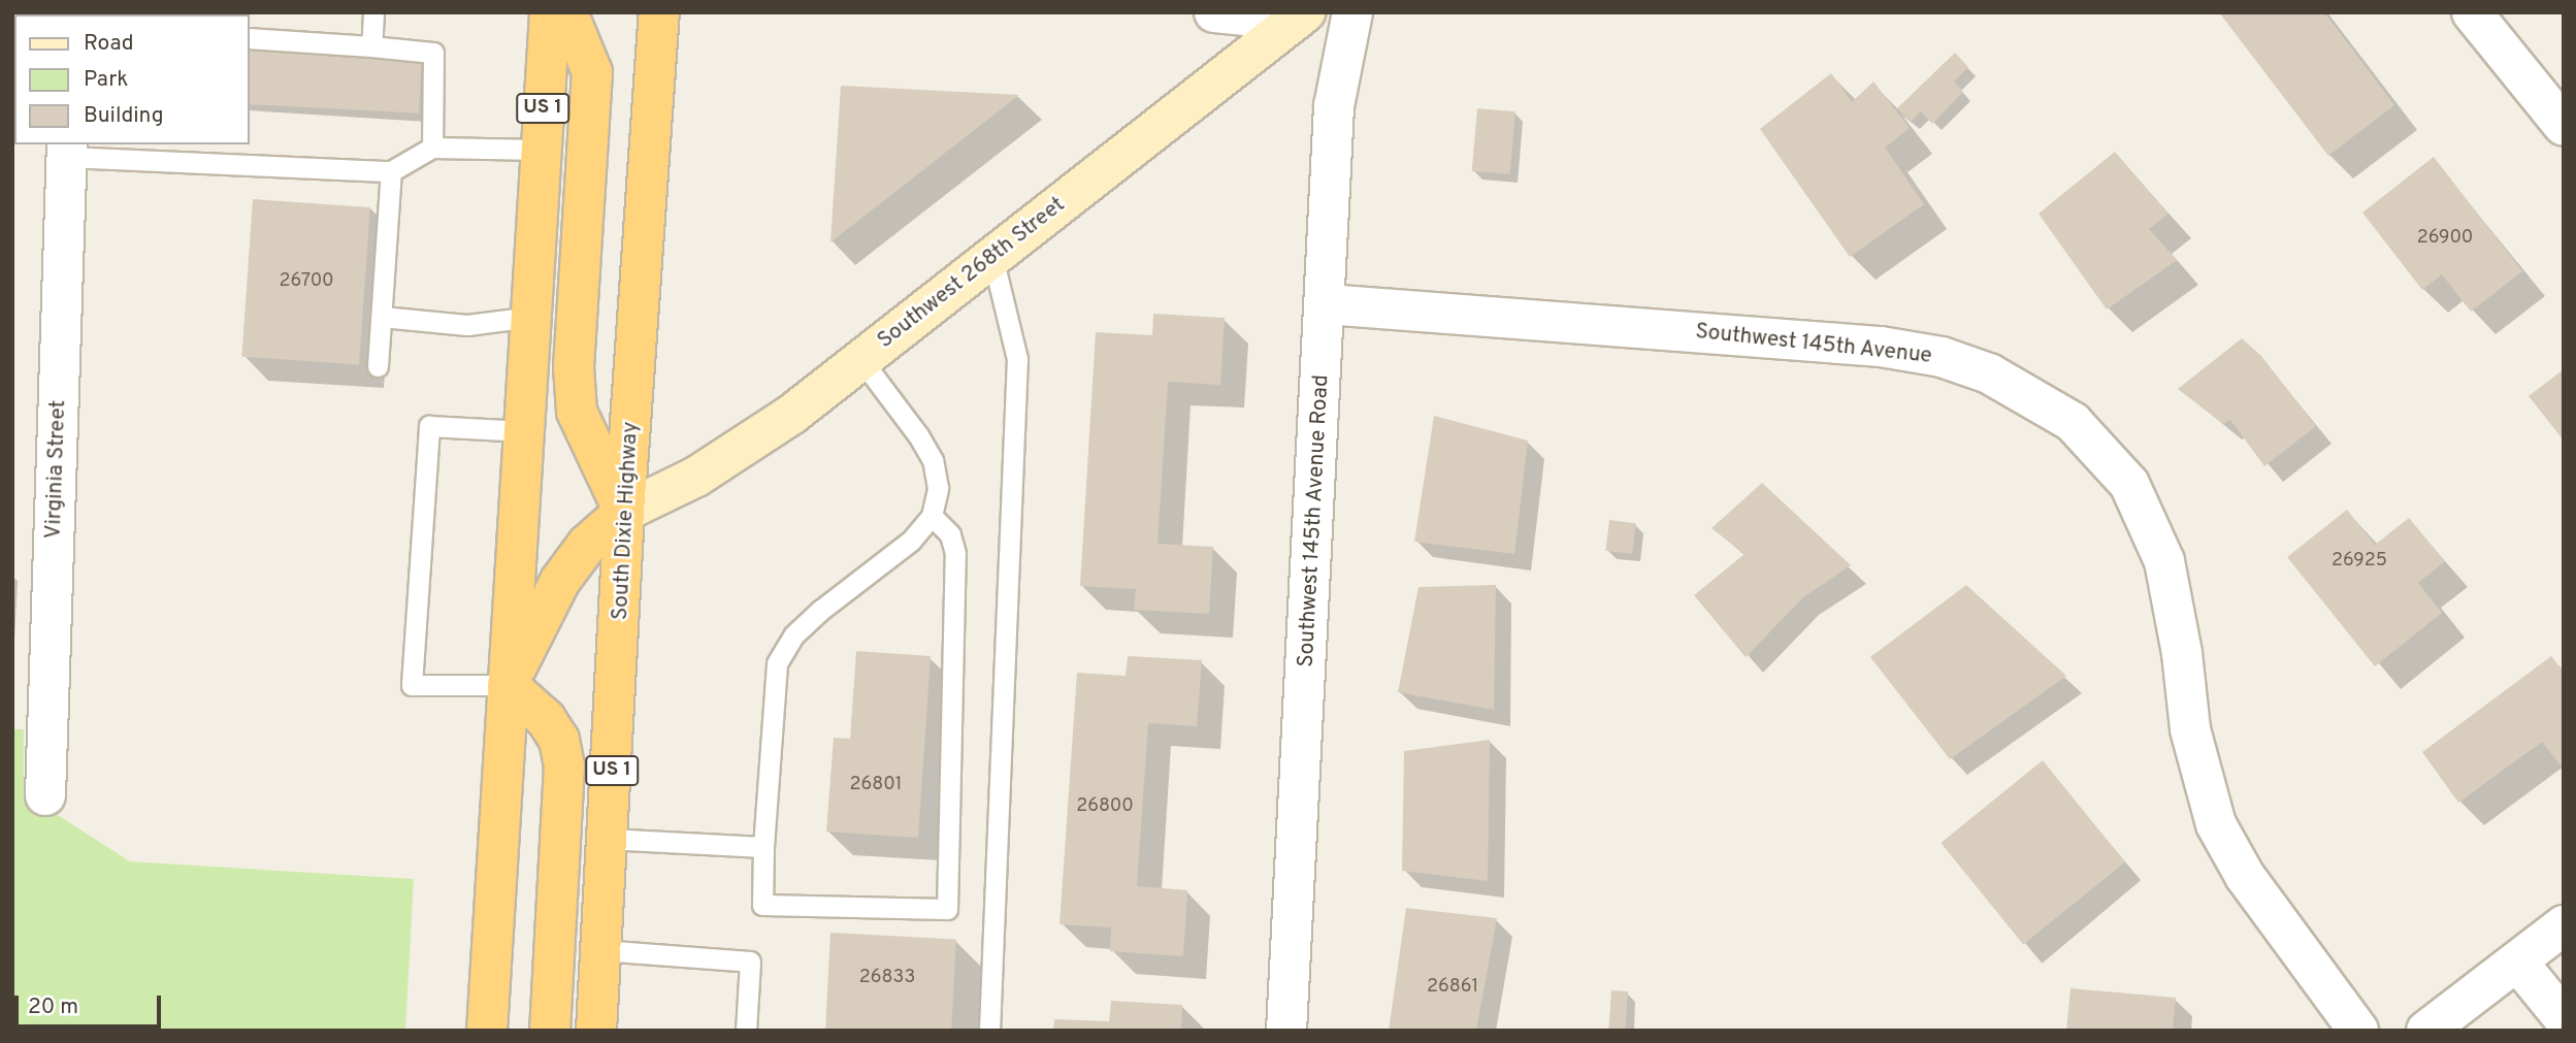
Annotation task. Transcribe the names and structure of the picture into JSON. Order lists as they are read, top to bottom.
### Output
{
  "streets": {
    "highway": ["US 1", "South Dixie Highway"],
    "main road": ["Southwest 268th Street"],
    "street": ["Southwest 145th Avenue", "Virginia Street", "Southwest 145th Avenue Road"]
  },
  "crossings": [
    ["Southwest 268th Street", "South Dixie Highway"],
    ["Southwest 145th Avenue", "Southwest 145th Avenue Road"]
  ],
  "house_numbers": [
    "26900",
    "26700",
    "26925",
    "26801",
    "26800",
    "26833",
    "26861"
  ],
  "legend": ["Road", "Park", "Building"],
  "scale_bar": "20 m"
}
